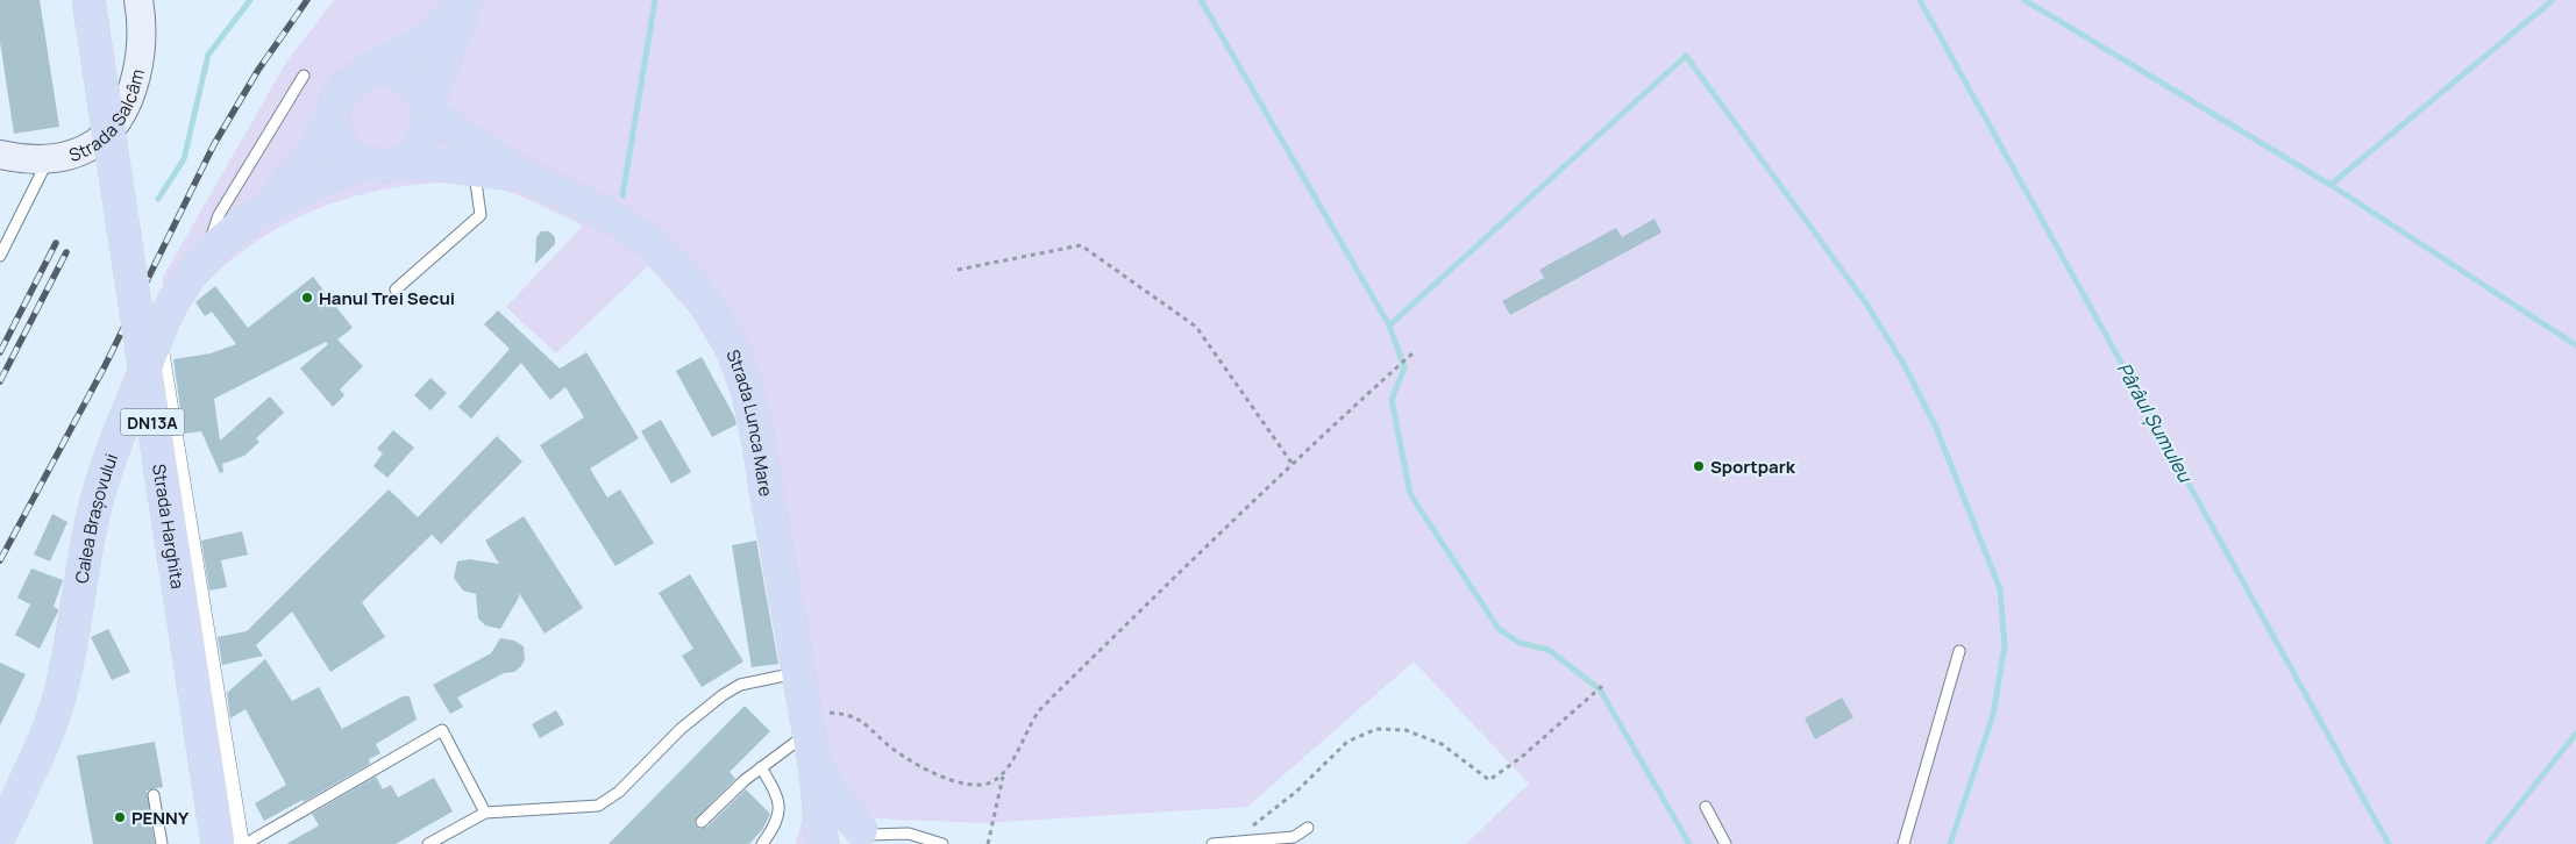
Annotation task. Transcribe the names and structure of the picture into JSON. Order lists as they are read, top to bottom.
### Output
{
  "streets": {
    "main road": [
      "DN13A",
      "Strada Lunca Mare",
      "Calea Brașovului",
      "Strada Harghita"
    ],
    "street": ["Strada Salcâm"]
  },
  "crossings": [
    ["Strada Lunca Mare", "Calea Brașovului"]
  ],
  "water": ["Pârâul Șumuleu"],
  "places": ["Hanul Trei Secui", "Sportpark", "PENNY"]
}
